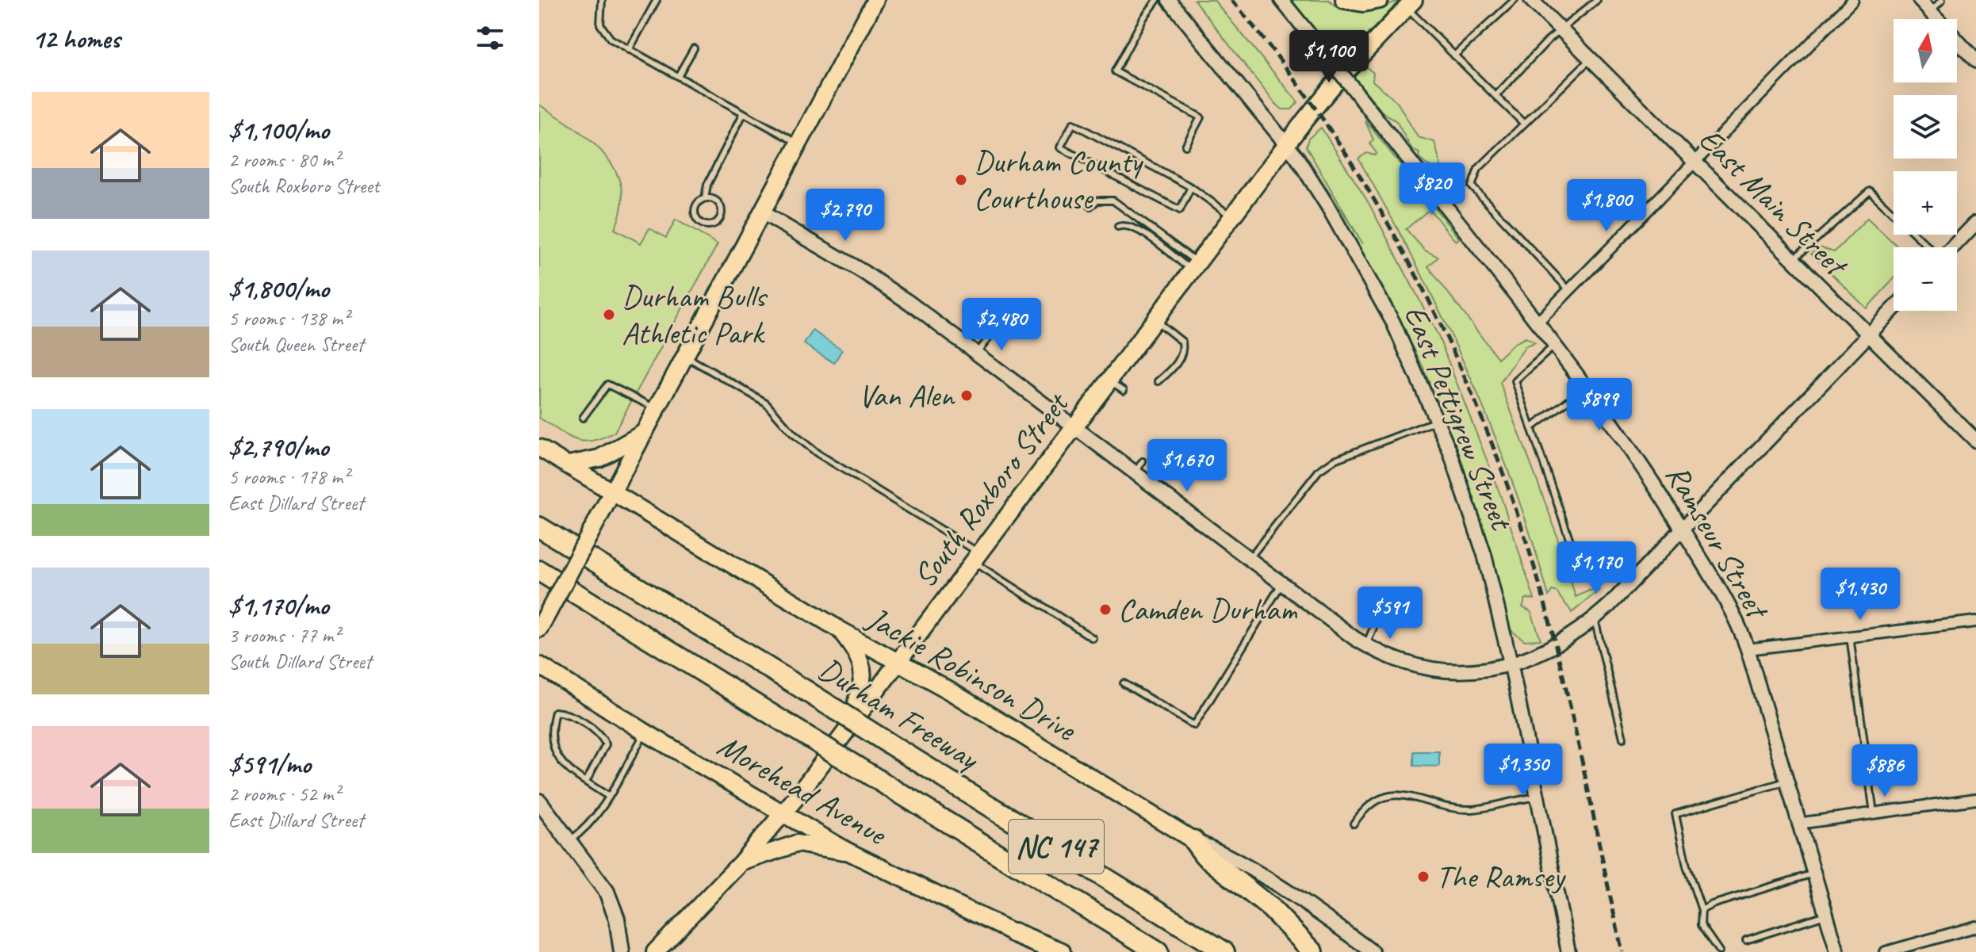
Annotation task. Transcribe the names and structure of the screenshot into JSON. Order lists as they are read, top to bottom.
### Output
{
  "streets": {
    "highway": ["Durham Freeway", "NC 147"],
    "main road": ["South Roxboro Street", "Jackie Robinson Drive", "Morehead Avenue"],
    "street": ["East Main Street", "East Pettigrew Street", "Ramseur Street"]
  },
  "crossings": [
    ["East Pettigrew Street", "South Roxboro Street"],
    ["South Roxboro Street", "Jackie Robinson Drive"],
    ["South Roxboro Street", "Morehead Avenue"]
  ],
  "places": [
    "Durham County Courthouse",
    "Durham Bulls Athletic Park",
    "Van Alen",
    "Camden Durham",
    "The Ramsey"
  ],
  "north": "top",
  "page": {
    "heading": "12 homes",
    "map_buttons": ["+", "−"],
    "price": [
      "$1,100",
      "$820",
      "$1,800",
      "$2,790",
      "$2,480",
      "$899",
      "$1,670",
      "$1,170",
      "$1,430",
      "$591",
      "$1,350",
      "$886"
    ],
    "list": [
      {
        "name": "$1,100/mo",
        "note": "2 rooms · 80 m² · South Roxboro Street"
      },
      {
        "name": "$1,800/mo",
        "note": "5 rooms · 138 m² · South Queen Street"
      },
      {
        "name": "$2,790/mo",
        "note": "5 rooms · 178 m² · East Dillard Street"
      },
      {
        "name": "$1,170/mo",
        "note": "3 rooms · 77 m² · South Dillard Street"
      },
      {
        "name": "$591/mo",
        "note": "2 rooms · 52 m² · East Dillard Street"
      }
    ]
  }
}
